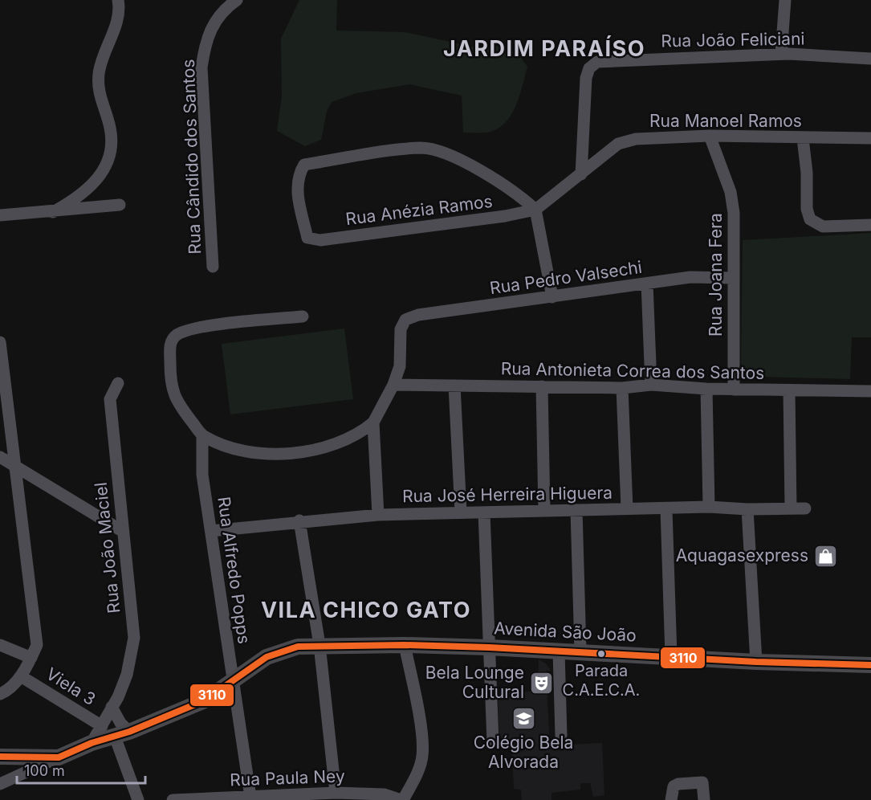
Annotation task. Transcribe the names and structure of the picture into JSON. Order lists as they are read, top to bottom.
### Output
{
  "streets": {
    "main road": ["Avenida São João"],
    "street": [
      "Rua João Feliciani",
      "Rua Manoel Ramos",
      "Rua Cândido dos Santos",
      "Rua Anézia Ramos",
      "Rua Joana Fera",
      "Rua Pedro Valsechi",
      "Rua Antonieta Correa dos Santos",
      "Rua José Herreira Higuera",
      "Rua João Maciel",
      "Rua Alfredo Popps",
      "Viela 3",
      "Rua Paula Ney"
    ]
  },
  "crossings": [
    ["Rua João Feliciani", "Rua Manoel Ramos"],
    ["Rua Manoel Ramos", "Rua Anézia Ramos"],
    ["Rua Manoel Ramos", "Rua Joana Fera"],
    ["Rua Joana Fera", "Rua Pedro Valsechi"],
    ["Rua Joana Fera", "Rua Antonieta Correa dos Santos"],
    ["Rua Pedro Valsechi", "Rua Antonieta Correa dos Santos"],
    ["Rua José Herreira Higuera", "Rua Alfredo Popps"],
    ["Rua João Maciel", "Avenida São João"],
    ["Rua João Maciel", "Viela 3"],
    ["Rua Alfredo Popps", "Avenida São João"],
    ["Rua Alfredo Popps", "Rua Paula Ney"]
  ],
  "districts": ["JARDIM PARAÍSO", "VILA CHICO GATO"],
  "places": {
    "shop": ["Aquagasexpress"],
    "other": ["Parada C.A.E.C.A."],
    "theatre": ["Bela Lounge Cultural"],
    "school or university": ["Colégio Bela Alvorada"]
  },
  "lines": ["transit line 3110"],
  "scale_bar": "100 m"
}
